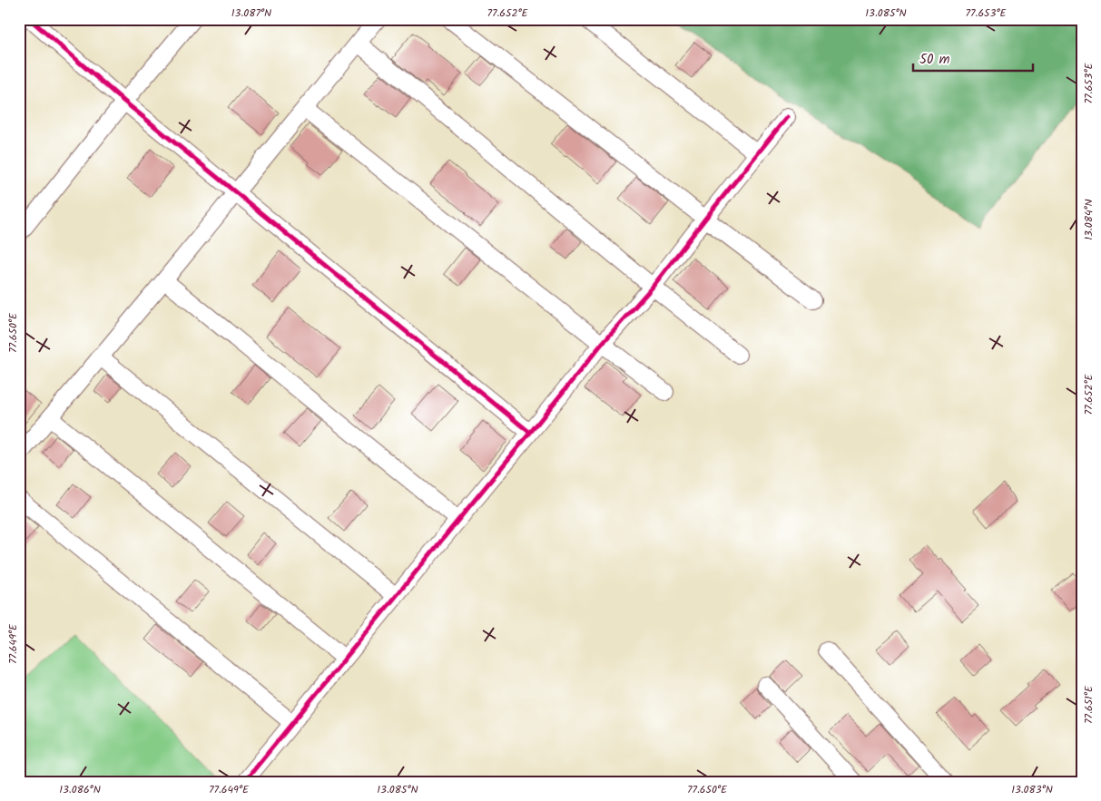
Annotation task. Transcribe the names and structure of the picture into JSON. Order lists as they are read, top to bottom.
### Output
{
  "scale_bar": "50 m",
  "coordinates": [
    "13.087°N",
    "77.652°E",
    "13.085°N",
    "77.653°E",
    "13.084°N",
    "77.650°E",
    "77.649°E",
    "77.651°E",
    "13.086°N",
    "13.083°N"
  ]
}
